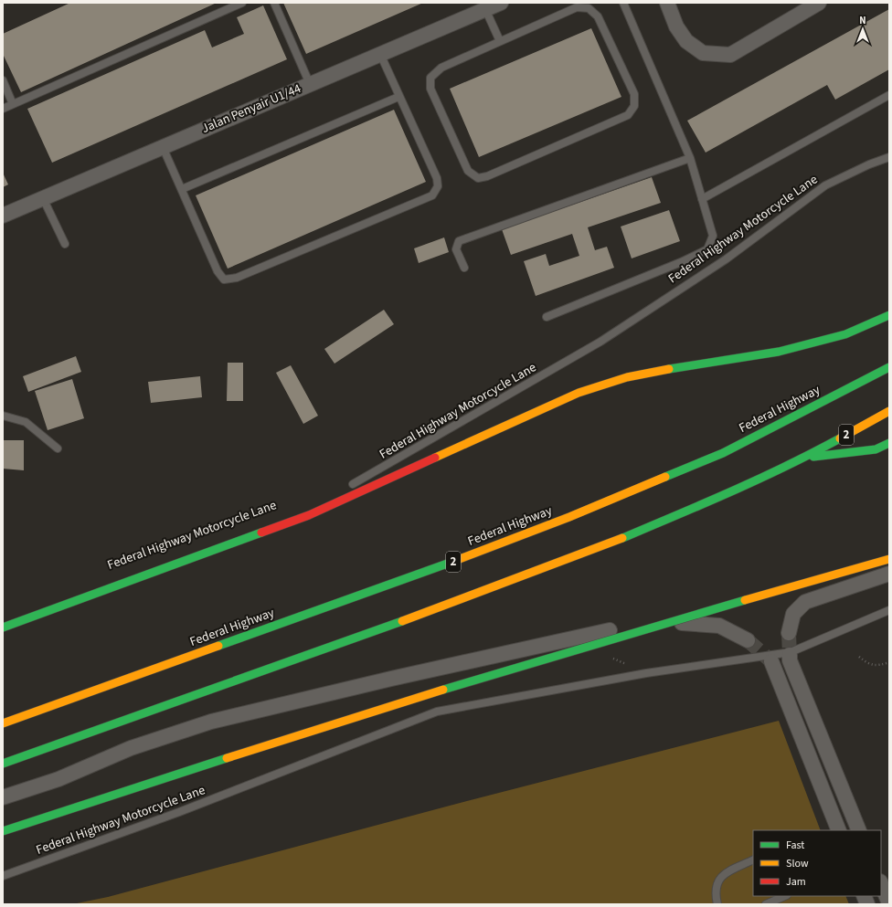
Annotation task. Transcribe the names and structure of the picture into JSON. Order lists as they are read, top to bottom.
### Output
{
  "streets": {
    "highway": ["Federal Highway", "2"],
    "street": ["Jalan Penyair U1/44"],
    "lane": ["Federal Highway Motorcycle Lane"]
  },
  "legend": ["Fast", "Slow", "Jam"],
  "north": "top"
}
